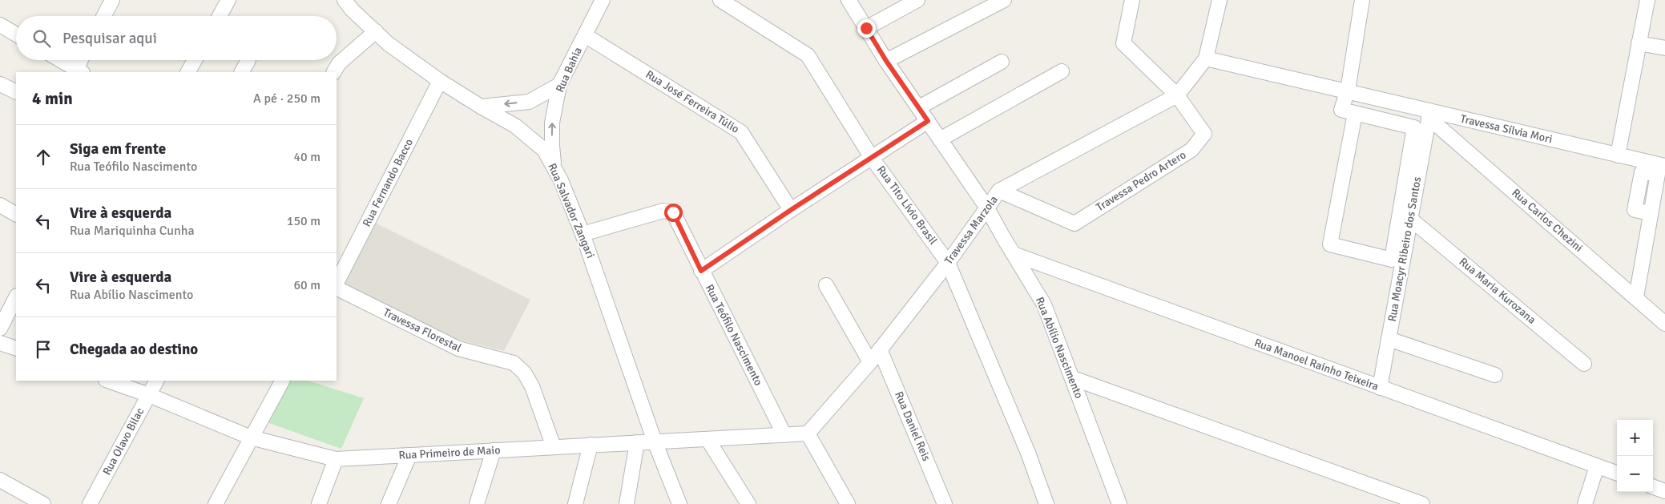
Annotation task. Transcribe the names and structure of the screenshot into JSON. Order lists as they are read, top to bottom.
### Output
{
  "streets": {
    "street": [
      "Rua Bahia",
      "Rua José Ferreira Túlio",
      "Travessa Sílvia Mori",
      "Travessa Pedro Artero",
      "Rua Fernando Bacco",
      "Rua Tito Lívio Brasil",
      "Rua Salvador Zangari",
      "Rua Carlos Chezini",
      "Travessa Marzola",
      "Rua Moacyr Ribeiro dos Santos",
      "Rua Maria Kurozana",
      "Travessa Florestal",
      "Rua Teófilo Nascimento",
      "Rua Abílio Nascimento",
      "Rua Manoel Rainho Teixeira",
      "Rua Daniel Reis",
      "Rua Olavo Bilac",
      "Rua Primeiro de Maio"
    ]
  },
  "crossings": [
    ["Rua Bahia", "Rua José Ferreira Túlio"],
    ["Rua Bahia", "Rua Salvador Zangari"],
    ["Travessa Sílvia Mori", "Rua Carlos Chezini"],
    ["Travessa Sílvia Mori", "Travessa Marzola"],
    ["Travessa Sílvia Mori", "Rua Moacyr Ribeiro dos Santos"],
    ["Travessa Pedro Artero", "Travessa Marzola"],
    ["Rua Fernando Bacco", "Rua Salvador Zangari"],
    ["Rua Tito Lívio Brasil", "Travessa Marzola"],
    ["Rua Salvador Zangari", "Rua Teófilo Nascimento"],
    ["Rua Salvador Zangari", "Rua Primeiro de Maio"],
    ["Rua Carlos Chezini", "Rua Moacyr Ribeiro dos Santos"],
    ["Travessa Marzola", "Rua Abílio Nascimento"],
    ["Travessa Marzola", "Rua Daniel Reis"],
    ["Travessa Marzola", "Rua Primeiro de Maio"],
    ["Rua Moacyr Ribeiro dos Santos", "Rua Maria Kurozana"],
    ["Rua Moacyr Ribeiro dos Santos", "Rua Manoel Rainho Teixeira"],
    ["Travessa Florestal", "Rua Primeiro de Maio"],
    ["Rua Teófilo Nascimento", "Rua Primeiro de Maio"],
    ["Rua Abílio Nascimento", "Rua Manoel Rainho Teixeira"],
    ["Rua Olavo Bilac", "Rua Primeiro de Maio"]
  ],
  "one_way": ["Rua Bahia"],
  "page": {
    "search": "Pesquisar aqui",
    "heading": ["4 min", "A pé · 250 m"],
    "list": [
      ["Siga em frente", "Rua Teófilo Nascimento", "40 m"],
      ["Vire à esquerda", "Rua Mariquinha Cunha", "150 m"],
      ["Vire à esquerda", "Rua Abílio Nascimento", "60 m"],
      "Chegada ao destino"
    ],
    "map_buttons": ["+", "−"]
  }
}
